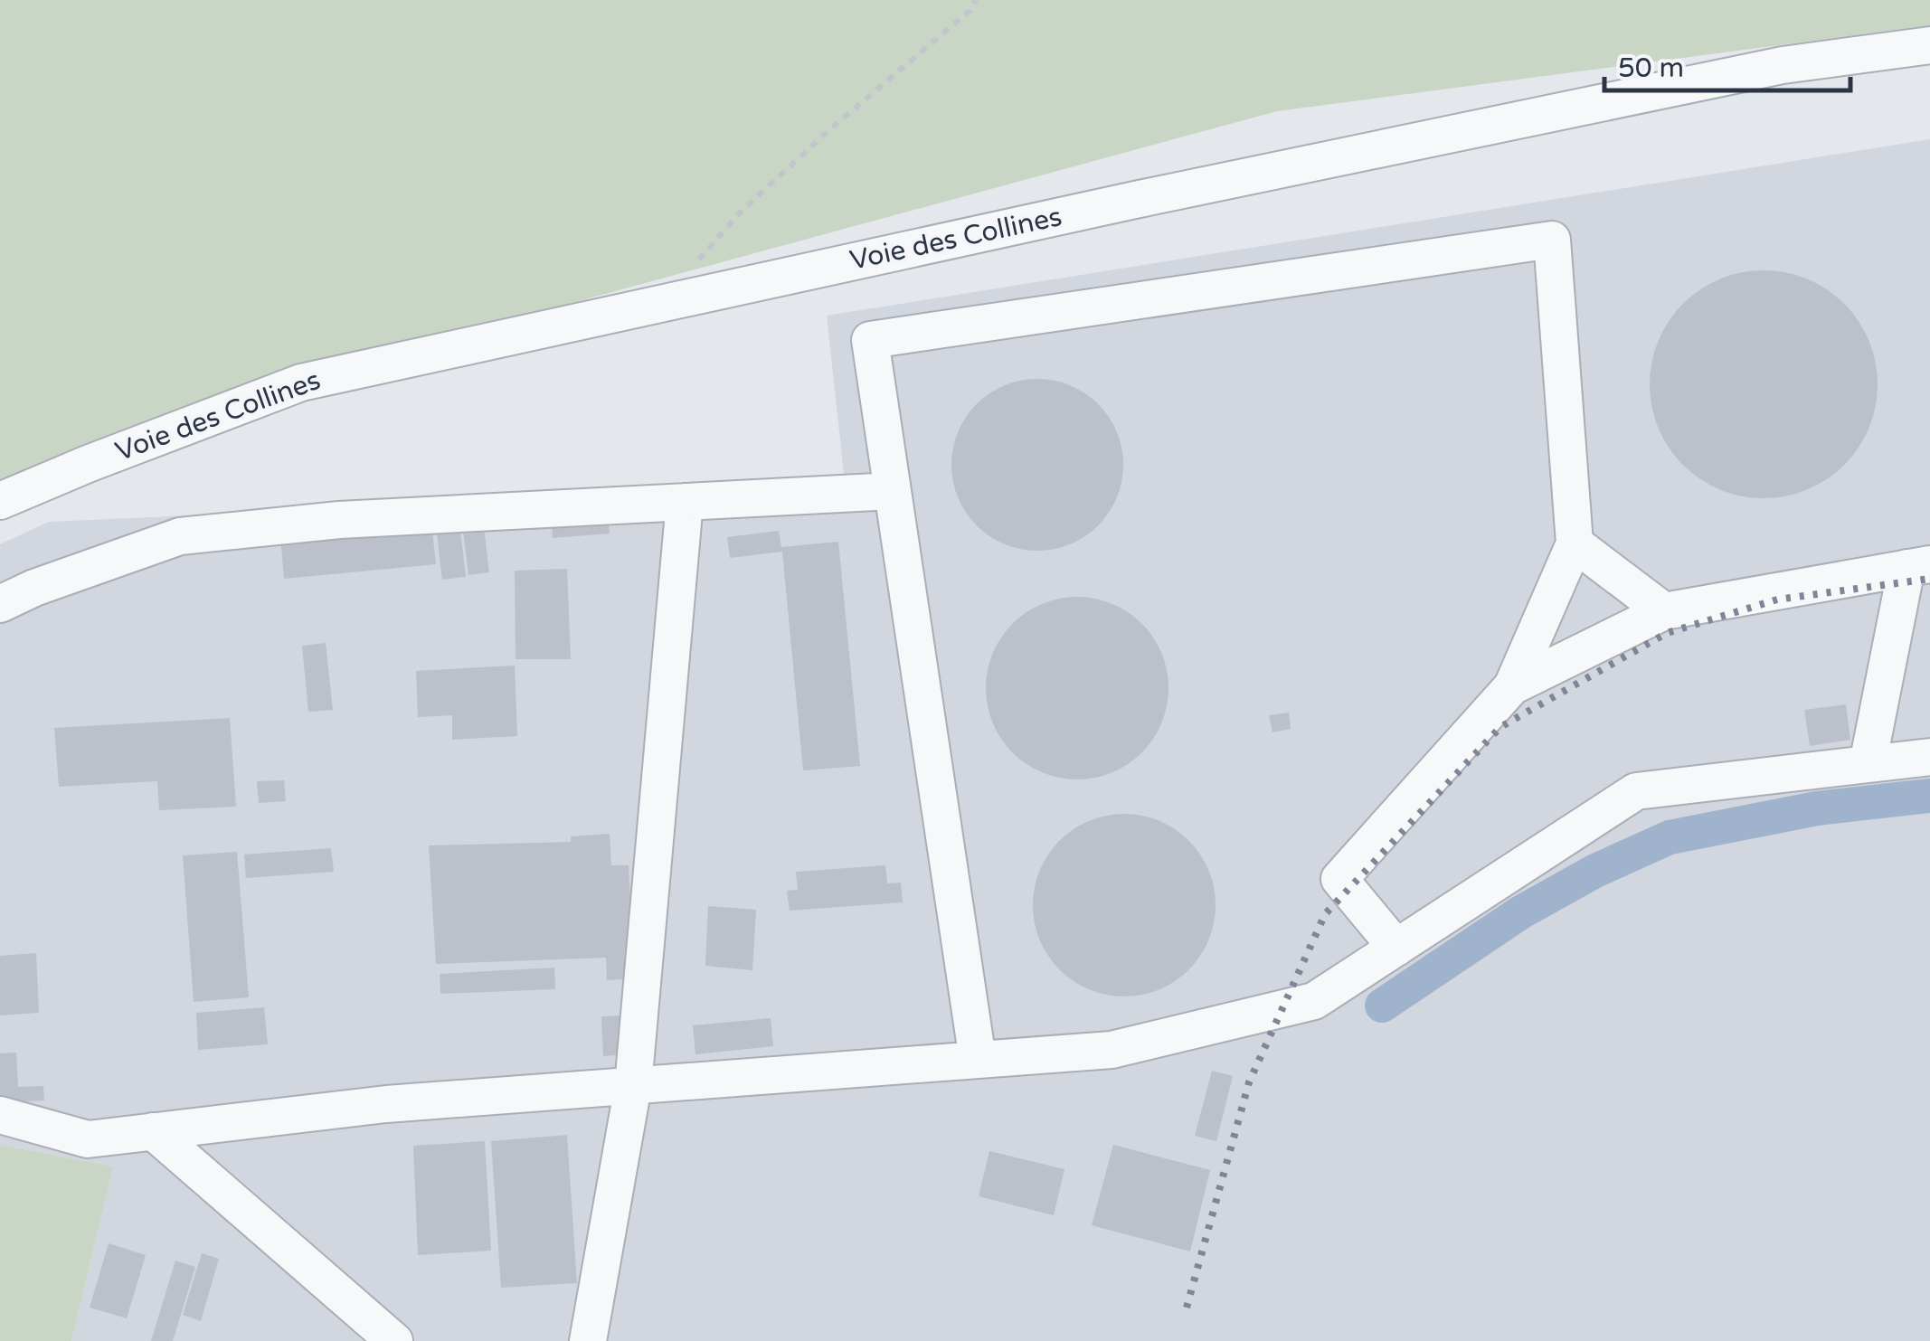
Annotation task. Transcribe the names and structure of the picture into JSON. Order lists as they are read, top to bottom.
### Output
{
  "streets": {
    "street": ["Voie des Collines"]
  },
  "scale_bar": "50 m"
}
